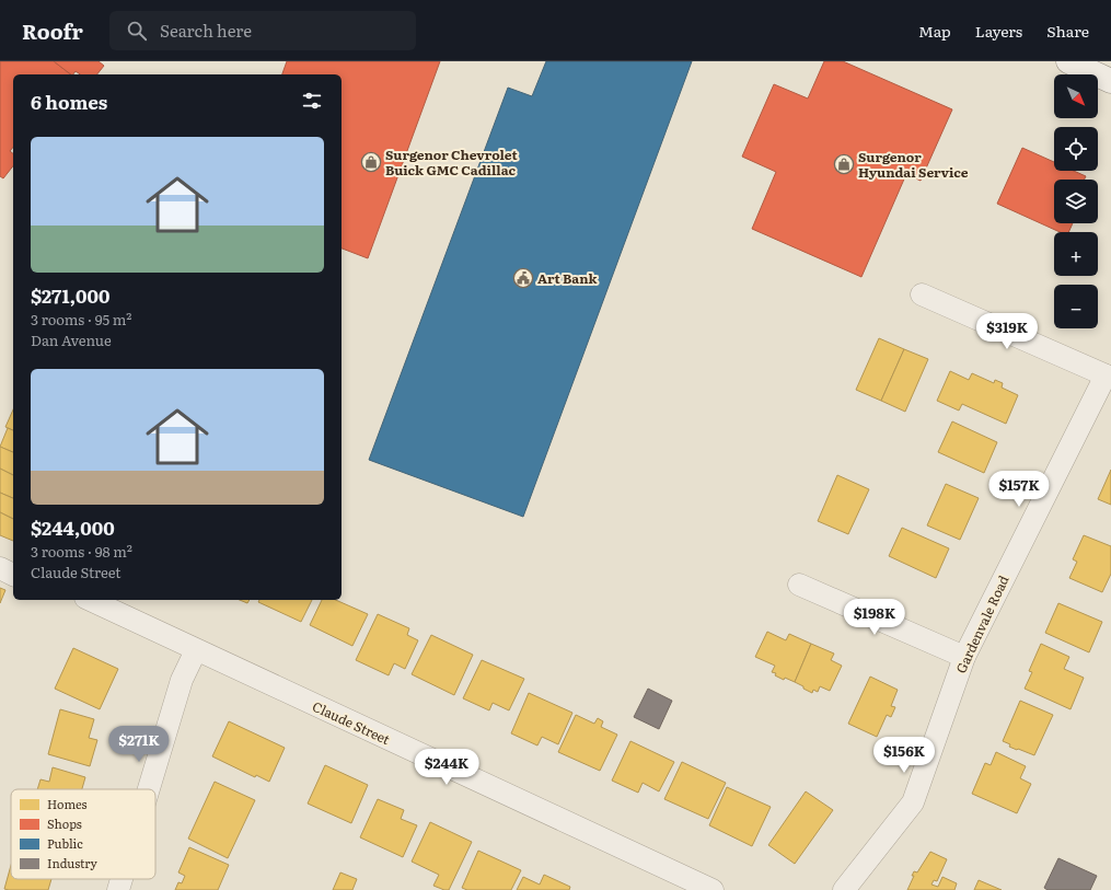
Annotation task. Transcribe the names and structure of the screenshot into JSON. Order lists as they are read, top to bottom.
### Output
{
  "streets": {
    "street": ["Gardenvale Road", "Claude Street"]
  },
  "places": {
    "shop": ["Surgenor Chevrolet Buick GMC Cadillac", "Surgenor Hyundai Service"],
    "public building": ["Art Bank"]
  },
  "legend": [
    "Homes",
    "Shops",
    "Public",
    "Industry"
  ],
  "north": "bottom right",
  "page": {
    "header": "Roofr",
    "search": "Search here",
    "nav": ["Map", "Layers", "Share"],
    "map_buttons": ["+", "−"],
    "heading": "6 homes",
    "list": [
      {
        "name": "$271,000",
        "note": "3 rooms · 95 m² · Dan Avenue"
      },
      {
        "name": "$244,000",
        "note": "3 rooms · 98 m² · Claude Street"
      }
    ],
    "price": [
      "$319K",
      "$157K",
      "$198K",
      "$271K",
      "$156K",
      "$244K"
    ]
  }
}
